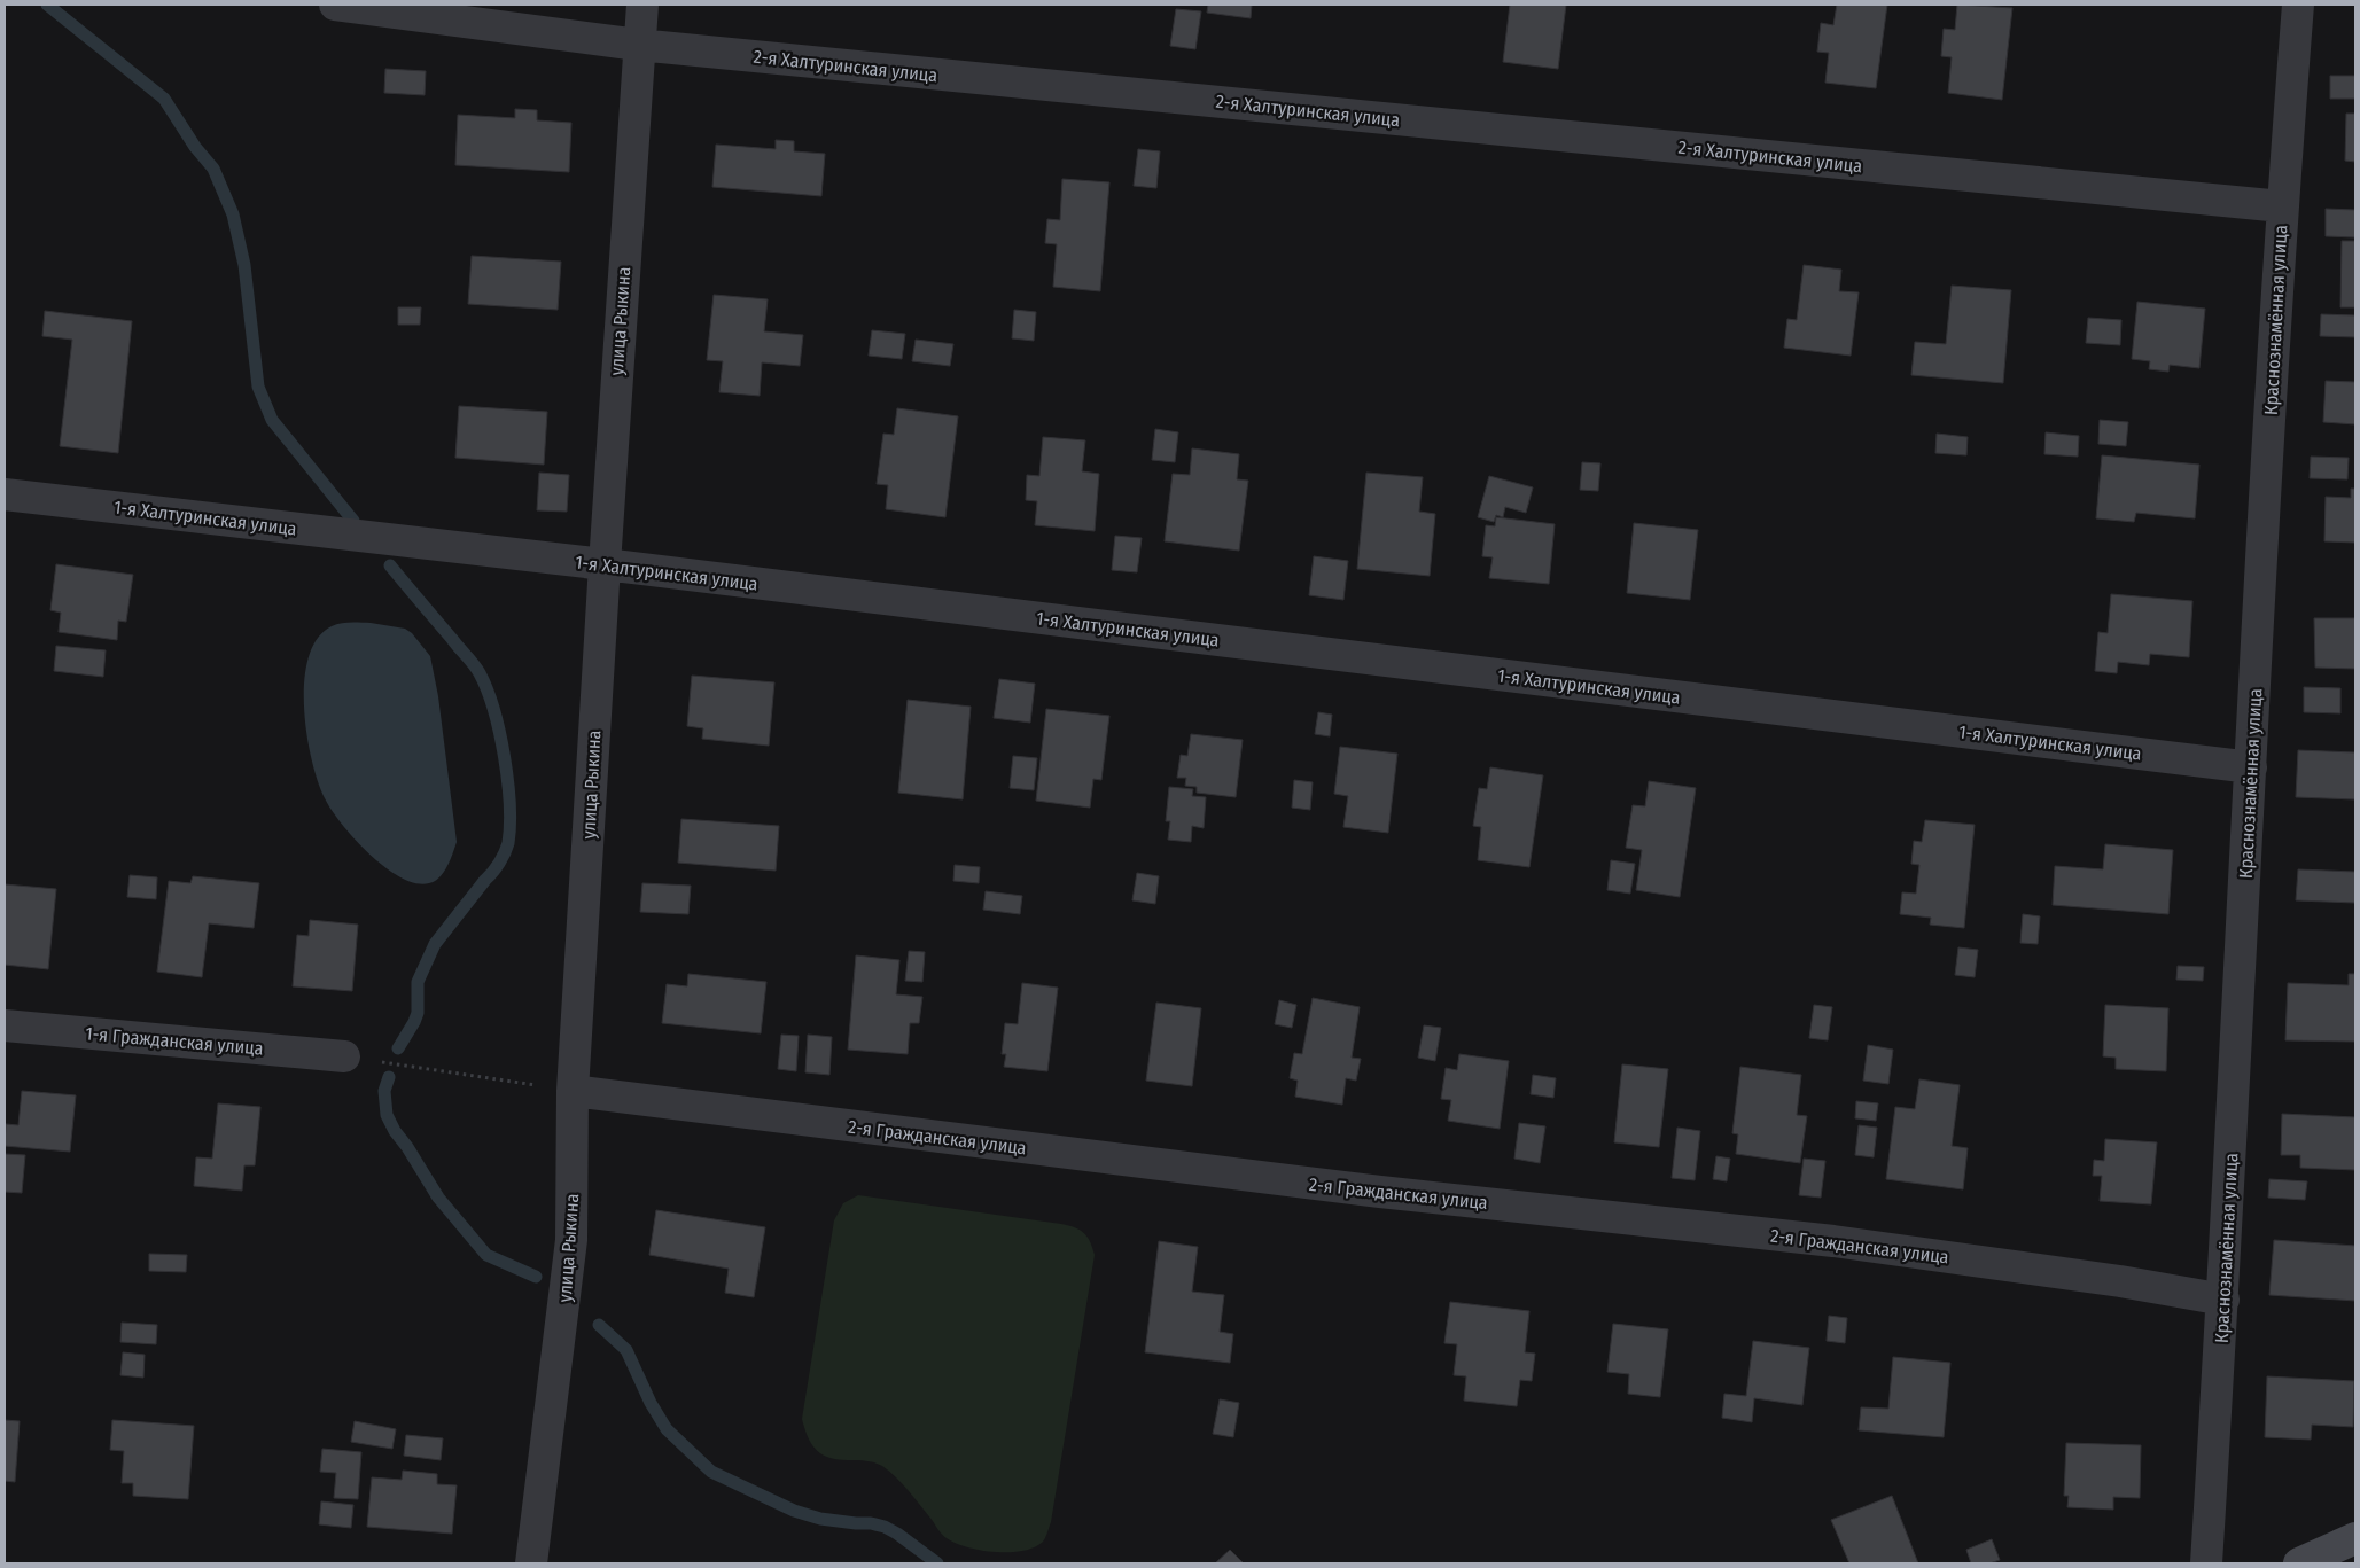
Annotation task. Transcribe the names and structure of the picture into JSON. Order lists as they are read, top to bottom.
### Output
{
  "streets": {
    "street": [
      "2-я Халтуринская улица",
      "Краснознамённая улица",
      "улица Рыкина",
      "1-я Халтуринская улица",
      "1-я Гражданская улица",
      "2-я Гражданская улица"
    ]
  },
  "crossings": [
    ["2-я Халтуринская улица", "Краснознамённая улица"],
    ["2-я Халтуринская улица", "улица Рыкина"],
    ["Краснознамённая улица", "1-я Халтуринская улица"],
    ["Краснознамённая улица", "2-я Гражданская улица"],
    ["улица Рыкина", "1-я Халтуринская улица"],
    ["улица Рыкина", "2-я Гражданская улица"]
  ]
}
